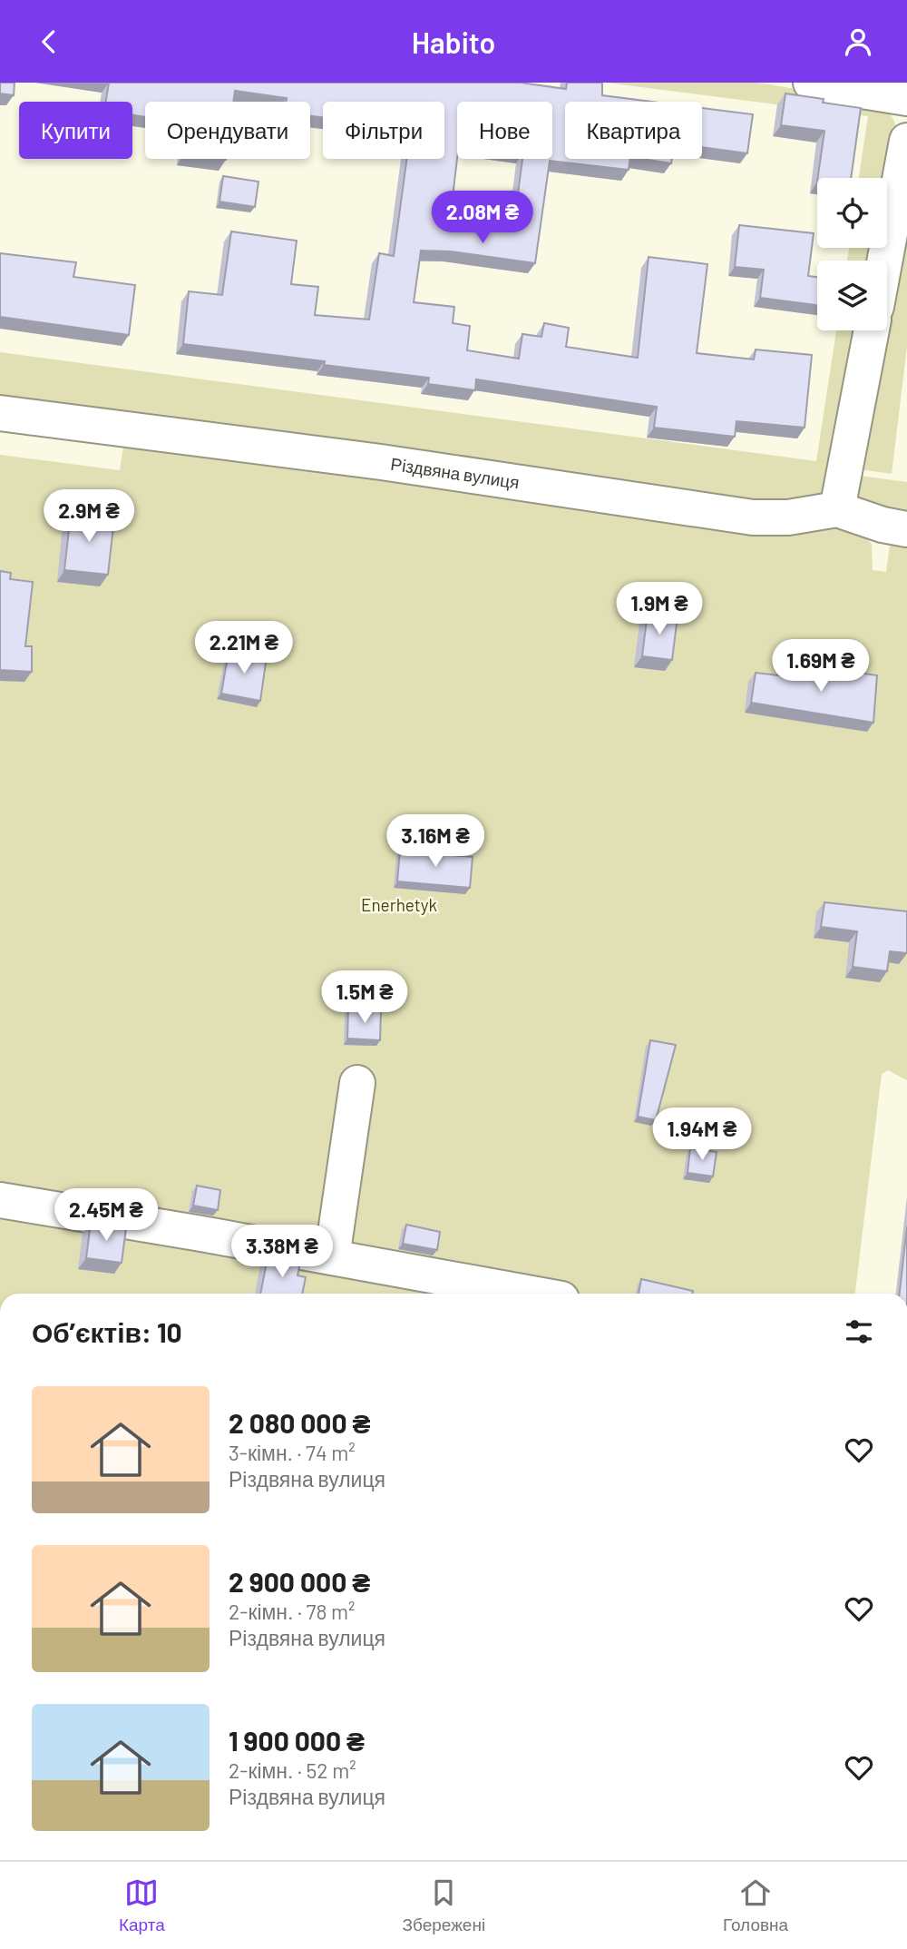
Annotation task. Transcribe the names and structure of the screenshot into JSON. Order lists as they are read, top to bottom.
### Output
{
  "streets": {
    "street": ["Різдвяна вулиця"]
  },
  "parks": ["Enerhetyk"],
  "page": {
    "header": "Habito",
    "chip": [
      "Купити",
      "Орендувати",
      "Фільтри",
      "Нове",
      "Квартира"
    ],
    "price": [
      "2.08M ₴",
      "2.9M ₴",
      "1.9M ₴",
      "2.21M ₴",
      "1.69M ₴",
      "3.16M ₴",
      "1.5M ₴",
      "1.94M ₴",
      "2.45M ₴",
      "3.38M ₴"
    ],
    "heading": "Об’єктів: 10",
    "list": [
      {
        "name": "2 080 000 ₴",
        "note": "3-кімн. · 74 m² · Різдвяна вулиця"
      },
      {
        "name": "2 900 000 ₴",
        "note": "2-кімн. · 78 m² · Різдвяна вулиця"
      },
      {
        "name": "1 900 000 ₴",
        "note": "2-кімн. · 52 m² · Різдвяна вулиця"
      }
    ],
    "tabs": ["Карта", "Збережені", "Головна"]
  }
}
